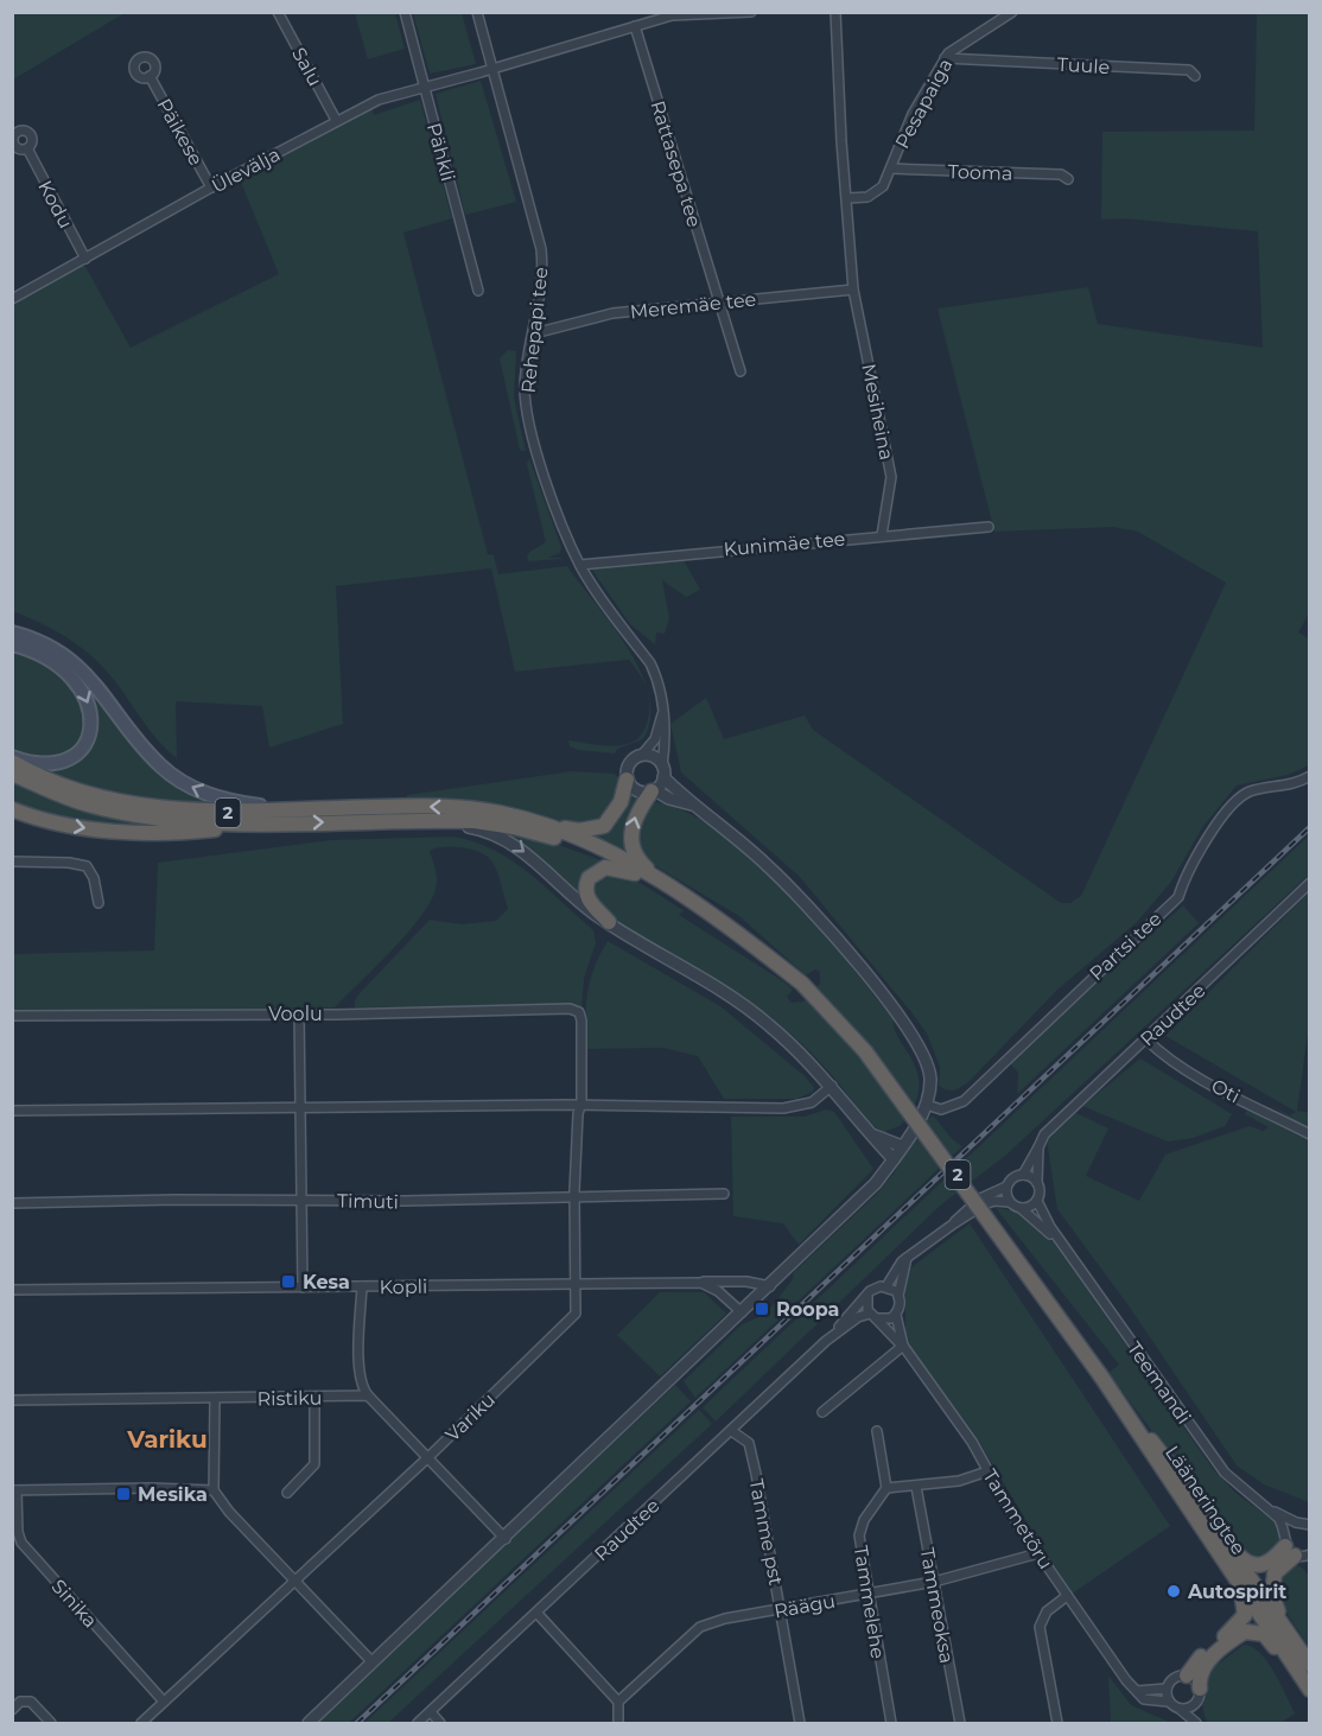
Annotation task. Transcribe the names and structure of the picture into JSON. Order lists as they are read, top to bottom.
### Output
{
  "streets": {
    "highway": ["2", "Lääneringtee"],
    "street": [
      "Tuule",
      "Salu",
      "Pesapaiga",
      "Päikese",
      "Pähkli",
      "Rattasepa tee",
      "Ülevälja",
      "Tooma",
      "Kodu",
      "Meremäe tee",
      "Rehepapi tee",
      "Mesiheina",
      "Kunimäe tee",
      "Partsi tee",
      "Voolu",
      "Raudtee",
      "Oti",
      "Timuti",
      "Kopli",
      "Teemandi",
      "Ristiku",
      "Variku",
      "Tammetõru",
      "Tamme pst",
      "Tammelehe",
      "Sinika",
      "Räägu",
      "Tammeoksa"
    ]
  },
  "crossings": [
    ["Tuule", "Pesapaiga"],
    ["Salu", "Ülevälja"],
    ["Pesapaiga", "Tooma"],
    ["Päikese", "Ülevälja"],
    ["Pähkli", "Ülevälja"],
    ["Rattasepa tee", "Meremäe tee"],
    ["Ülevälja", "Kodu"],
    ["Ülevälja", "Rehepapi tee"],
    ["Meremäe tee", "Rehepapi tee"],
    ["Meremäe tee", "Mesiheina"],
    ["Rehepapi tee", "Kunimäe tee"],
    ["Mesiheina", "Kunimäe tee"],
    ["2", "Lääneringtee"],
    ["Voolu", "Variku"],
    ["Raudtee", "Oti"],
    ["Raudtee", "Teemandi"],
    ["Raudtee", "Tammetõru"],
    ["Raudtee", "Tamme pst"],
    ["Timuti", "Variku"],
    ["Kopli", "Variku"],
    ["Variku", "Sinika"],
    ["Tammetõru", "Räägu"],
    ["Tamme pst", "Räägu"],
    ["Tammelehe", "Räägu"],
    ["Räägu", "Tammeoksa"]
  ],
  "districts": ["Variku"],
  "places": {
    "transit": ["Kesa", "Roopa", "Mesika"],
    "other": ["Autospirit"]
  }
}
